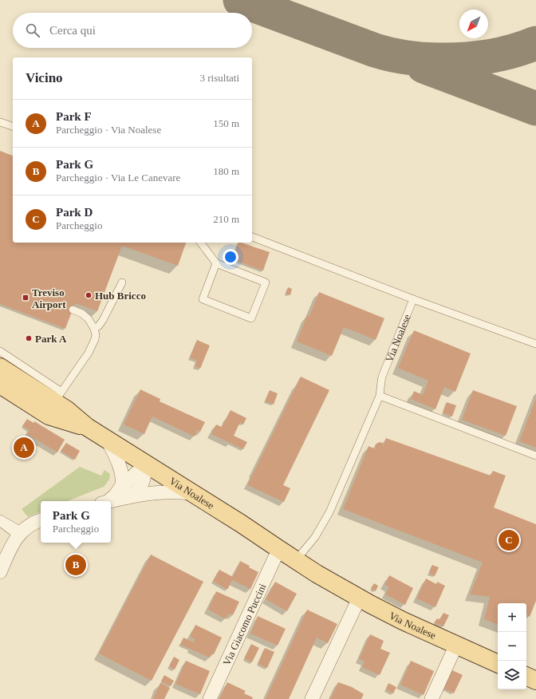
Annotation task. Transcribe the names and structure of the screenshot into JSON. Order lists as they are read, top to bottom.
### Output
{
  "streets": {
    "main road": ["Via Noalese"],
    "street": ["Via Giacomo Puccini"]
  },
  "crossings": [
    ["Via Noalese", "Via Giacomo Puccini"]
  ],
  "places": {
    "other": ["Hub Bricco", "Park A"],
    "transit": ["Treviso Airport"]
  },
  "north": "bottom left",
  "page": {
    "search": "Cerca qui",
    "heading": ["Vicino", "3 risultati"],
    "list": [
      {
        "mark": "A",
        "name": "Park F",
        "note": "Parcheggio · Via Noalese",
        "value": "150 m"
      },
      {
        "mark": "B",
        "name": "Park G",
        "note": "Parcheggio · Via Le Canevare",
        "value": "180 m"
      },
      {
        "mark": "C",
        "name": "Park D",
        "note": "Parcheggio",
        "value": "210 m"
      }
    ],
    "pins": ["A", "C", "B"],
    "popup": ["Park G", "Parcheggio"],
    "map_buttons": ["+", "−"]
  }
}
